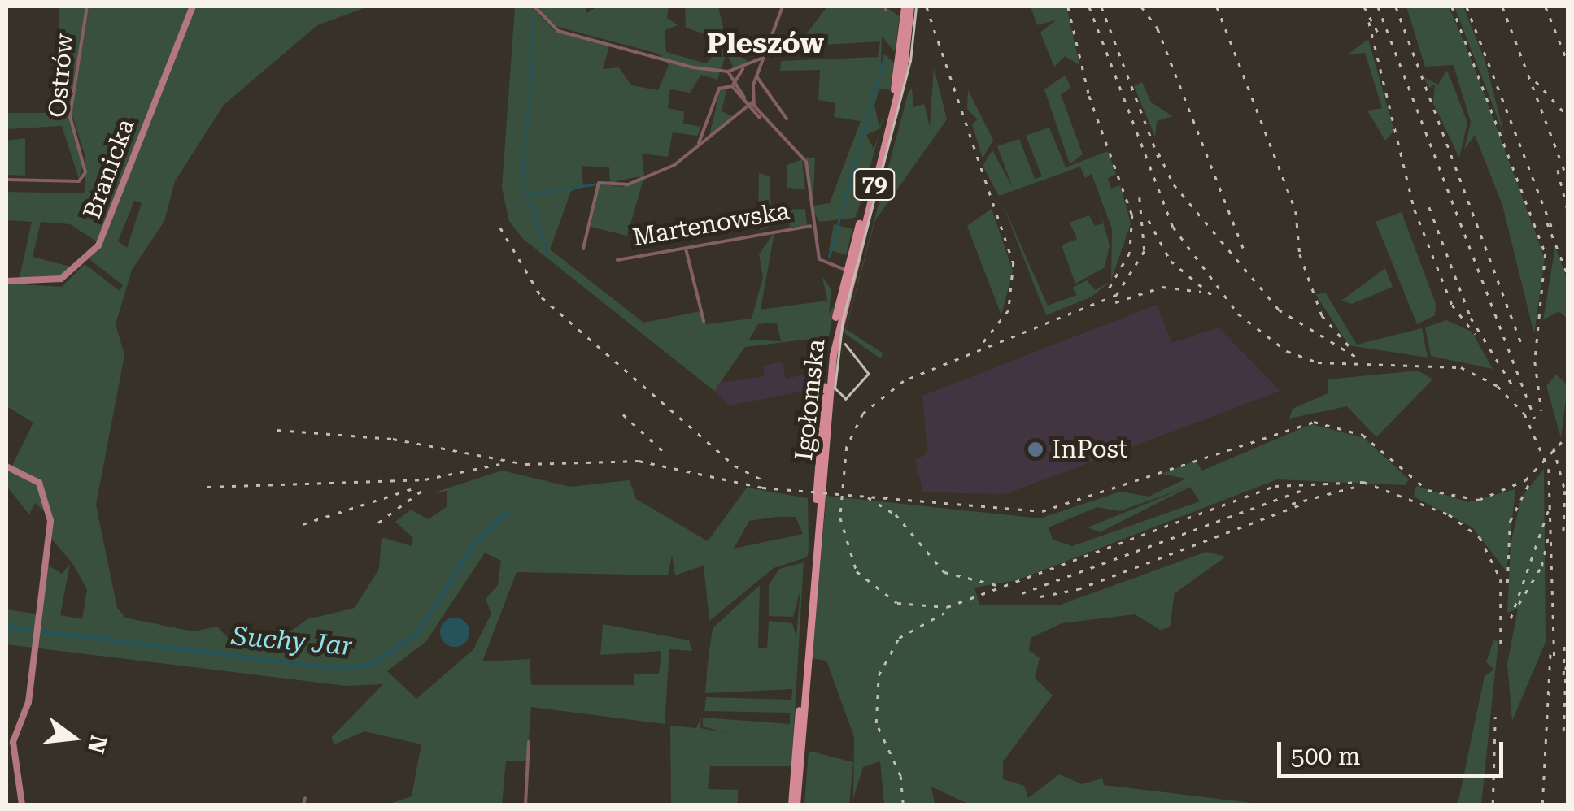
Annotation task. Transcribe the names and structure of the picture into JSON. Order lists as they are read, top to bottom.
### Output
{
  "streets": {
    "main road": ["79", "Igołomska"],
    "street": ["Ostrów", "Branicka", "Martenowska"]
  },
  "districts": ["Pleszów"],
  "water": ["Suchy Jar"],
  "places": ["InPost"],
  "scale_bar": "500 m",
  "north": "right"
}
